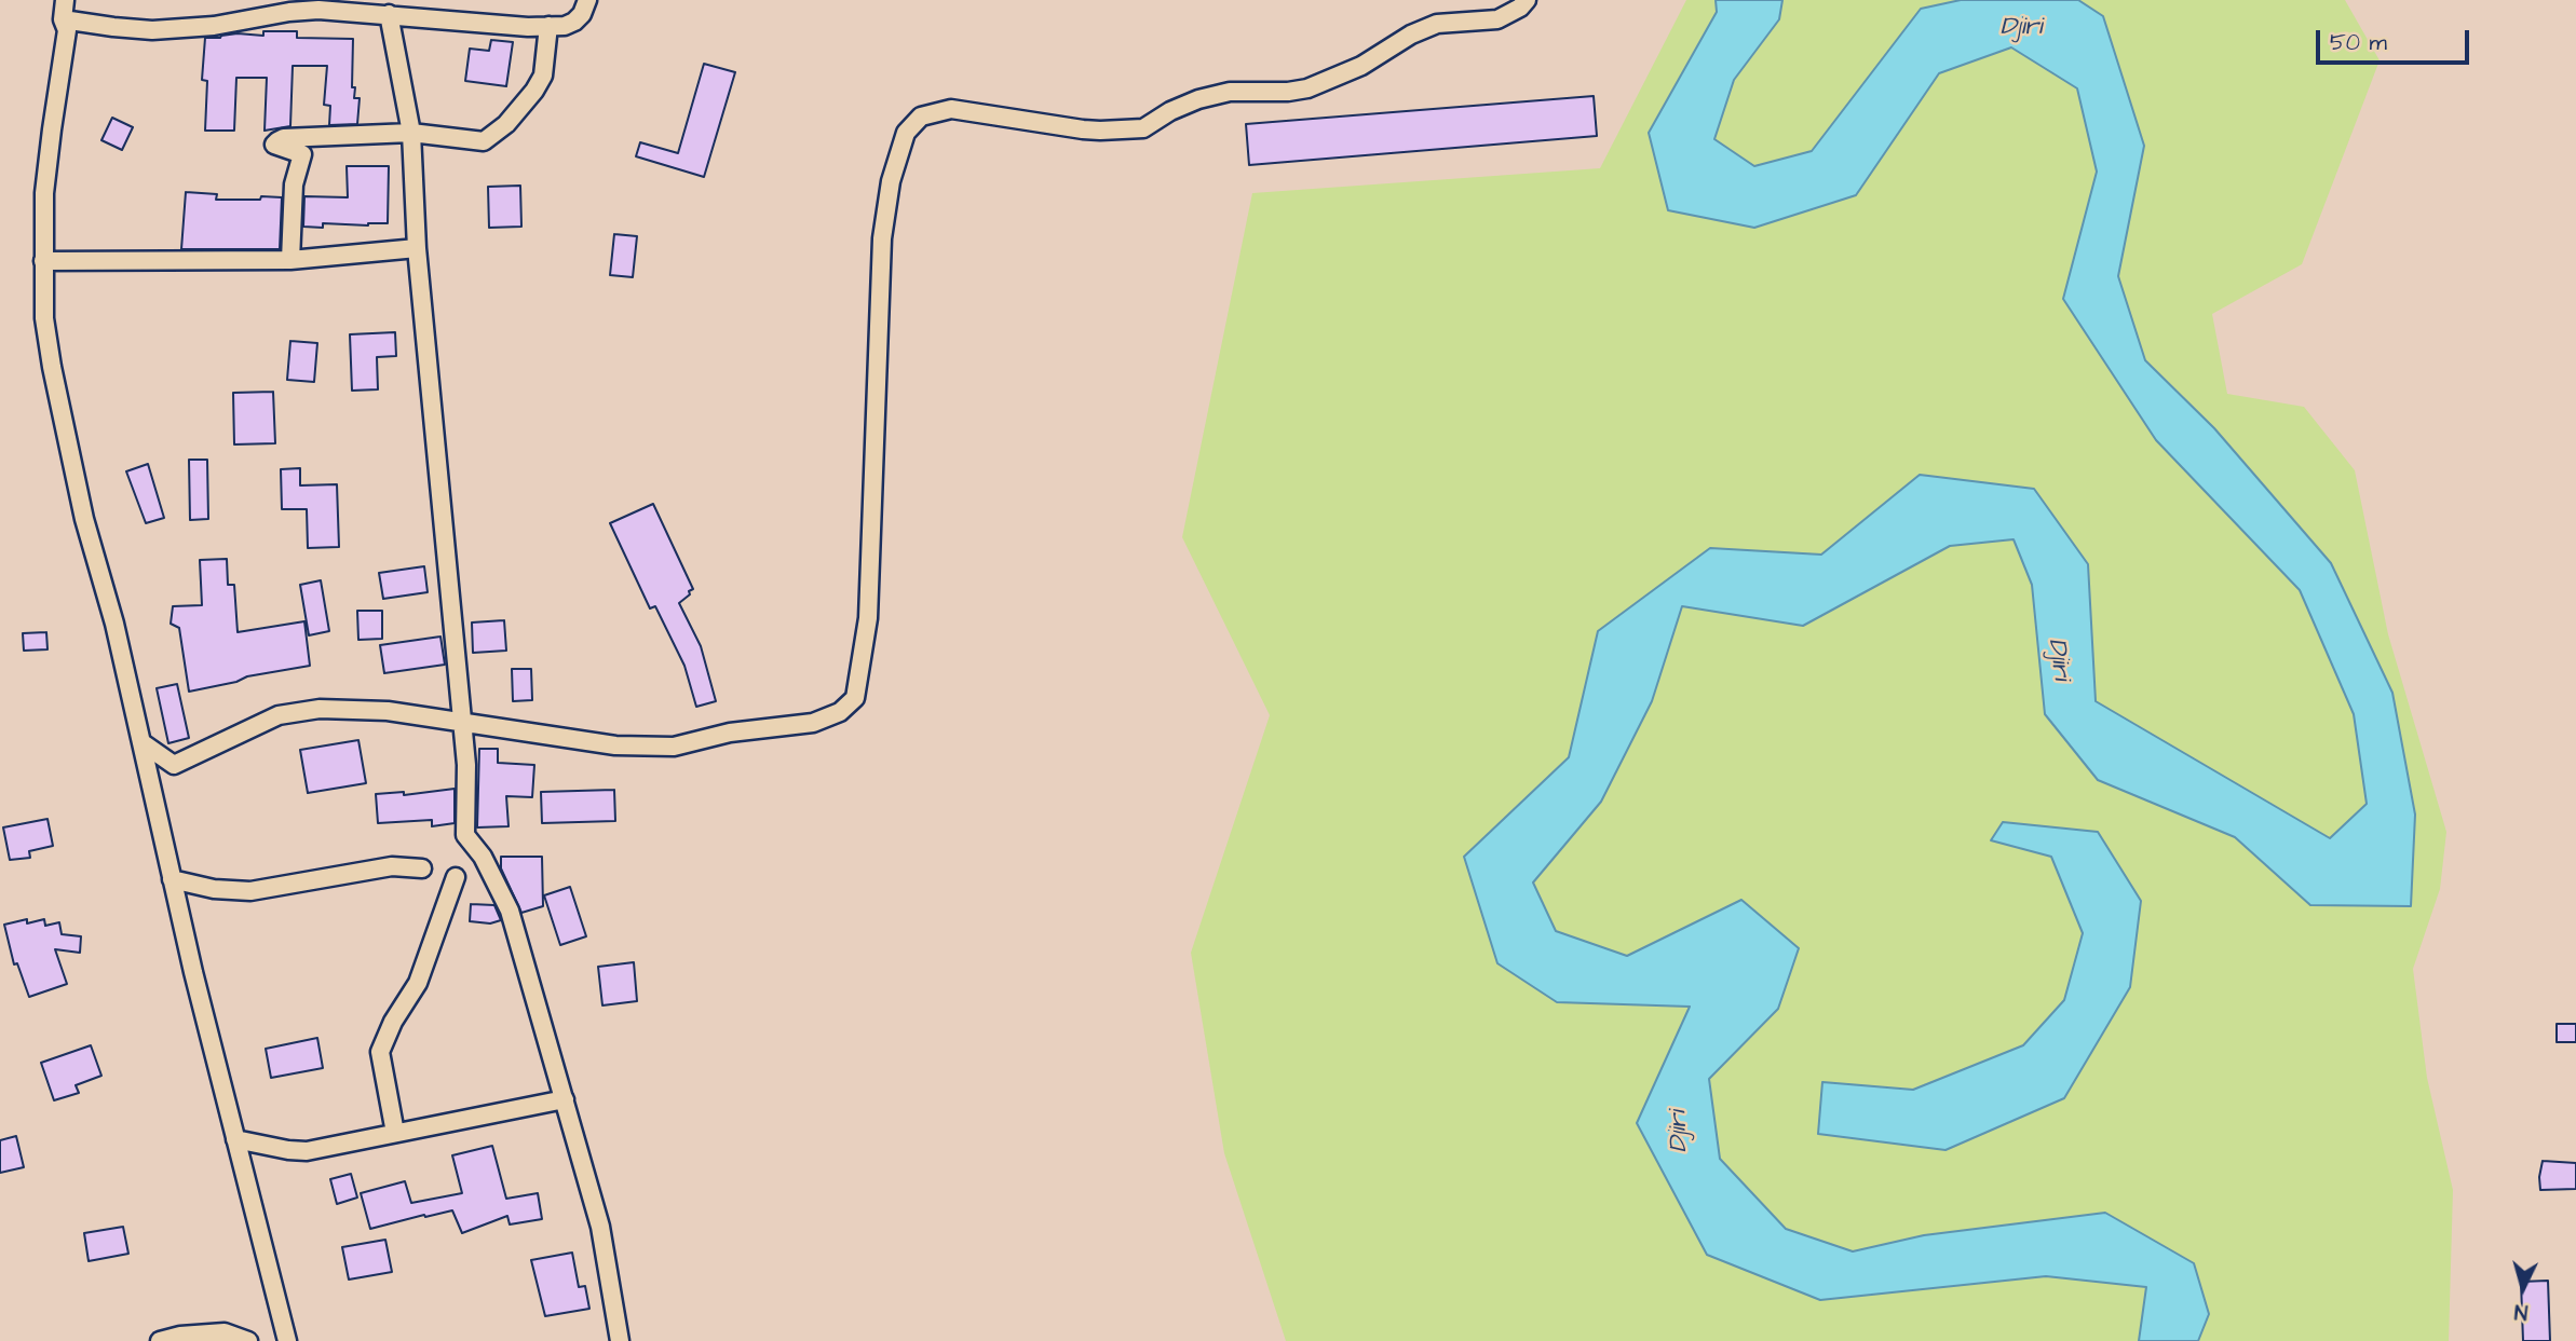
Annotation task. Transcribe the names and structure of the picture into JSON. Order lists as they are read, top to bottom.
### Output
{
  "water": ["Djiri"],
  "scale_bar": "50 m",
  "north": "bottom"
}
